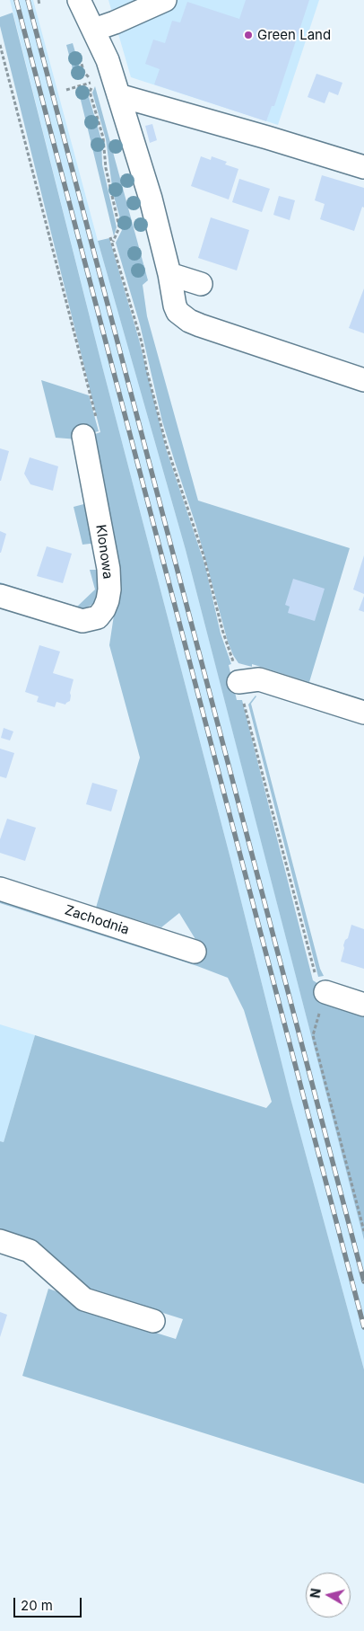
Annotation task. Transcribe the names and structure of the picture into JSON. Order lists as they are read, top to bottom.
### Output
{
  "streets": {
    "street": ["Klonowa", "Zachodnia"]
  },
  "places": ["Green Land"],
  "scale_bar": "20 m",
  "north": "left"
}
